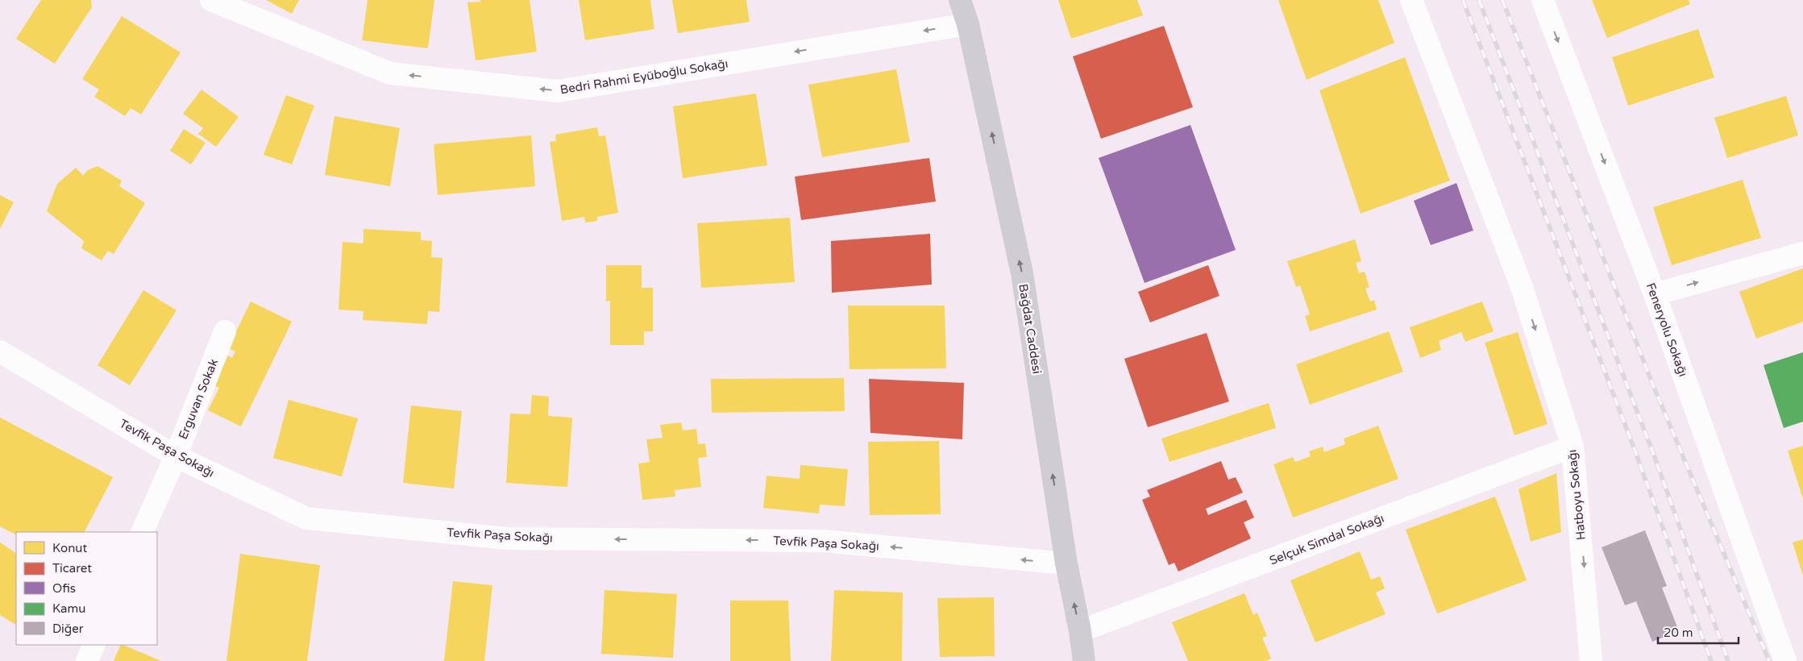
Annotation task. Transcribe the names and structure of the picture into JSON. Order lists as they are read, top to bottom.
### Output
{
  "streets": {
    "main road": ["Bağdat Caddesi"],
    "street": [
      "Bedri Rahmi Eyüboğlu Sokağı",
      "Feneryolu Sokağı",
      "Erguvan Sokak",
      "Tevfik Paşa Sokağı",
      "Hatboyu Sokağı",
      "Selçuk Simdal Sokağı"
    ]
  },
  "crossings": [
    ["Bedri Rahmi Eyüboğlu Sokağı", "Bağdat Caddesi"],
    ["Bağdat Caddesi", "Tevfik Paşa Sokağı"],
    ["Bağdat Caddesi", "Selçuk Simdal Sokağı"],
    ["Erguvan Sokak", "Tevfik Paşa Sokağı"],
    ["Hatboyu Sokağı", "Selçuk Simdal Sokağı"]
  ],
  "one_way": [
    "Bedri Rahmi Eyüboğlu Sokağı",
    "Bağdat Caddesi",
    "Feneryolu Sokağı",
    "Tevfik Paşa Sokağı",
    "Hatboyu Sokağı"
  ],
  "legend": [
    "Konut",
    "Ticaret",
    "Ofis",
    "Kamu",
    "Diğer"
  ],
  "scale_bar": "20 m"
}
